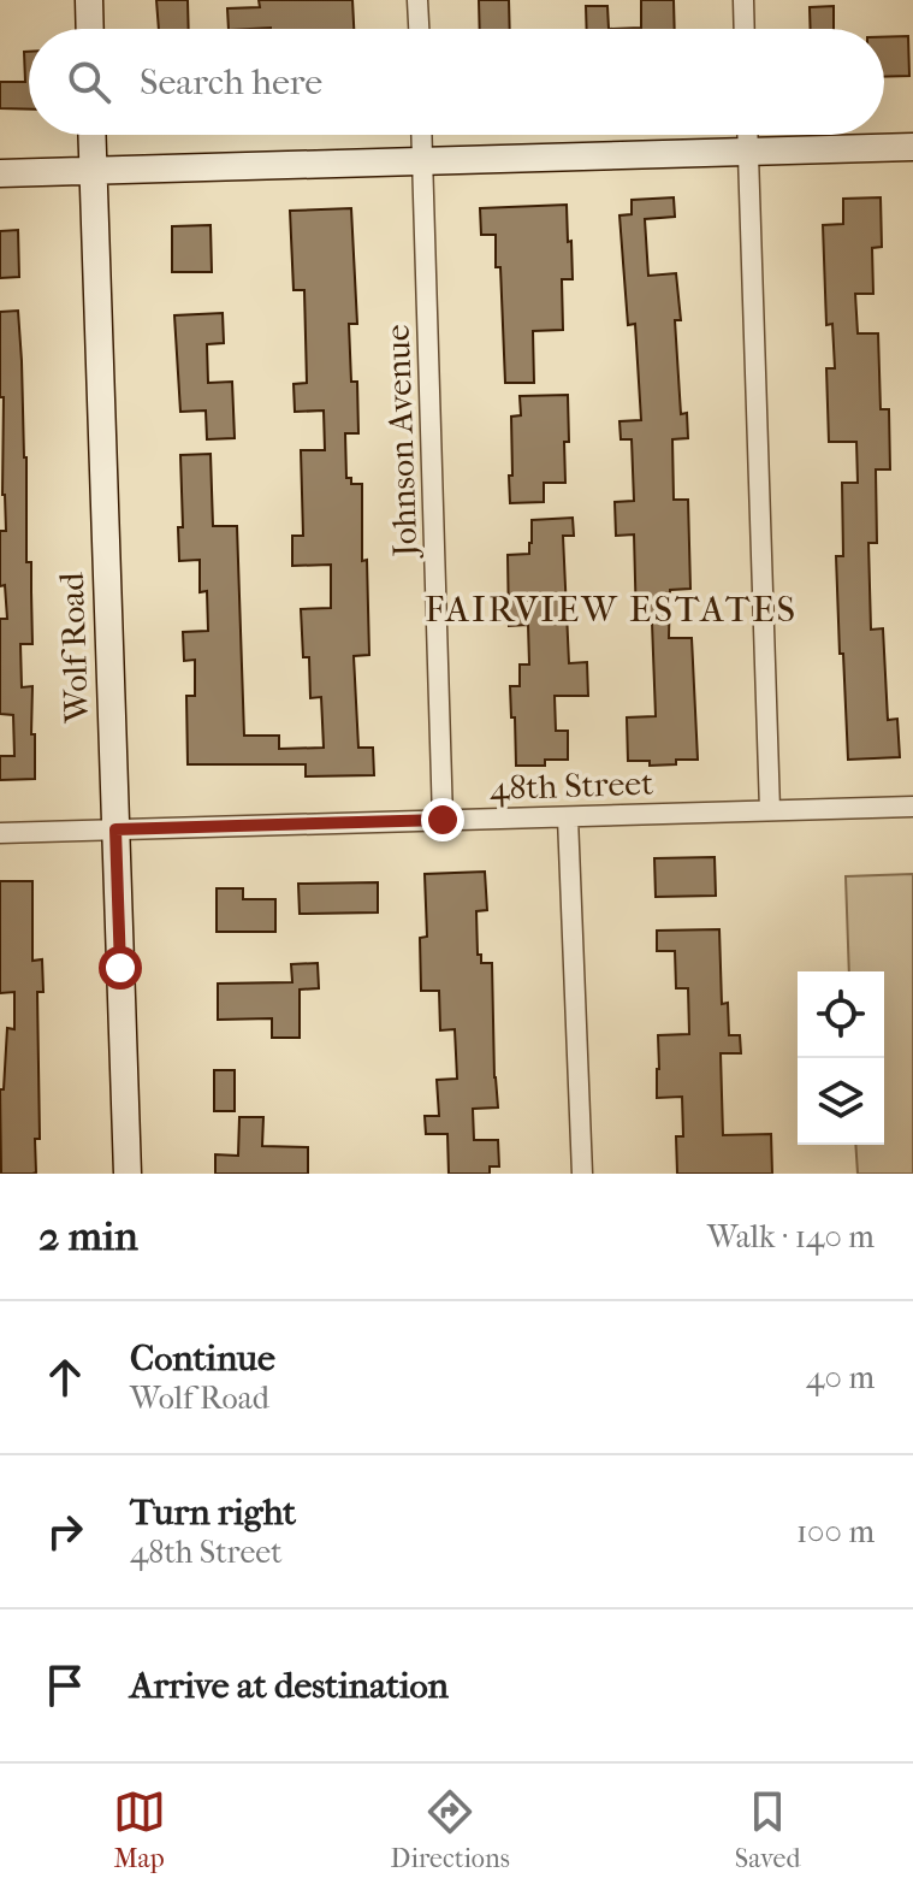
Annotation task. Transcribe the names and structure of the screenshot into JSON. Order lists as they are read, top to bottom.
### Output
{
  "streets": {
    "main road": ["Wolf Road"],
    "street": ["Johnson Avenue", "48th Street"]
  },
  "crossings": [
    ["Johnson Avenue", "48th Street"],
    ["Wolf Road", "48th Street"]
  ],
  "districts": ["FAIRVIEW ESTATES"],
  "page": {
    "search": "Search here",
    "heading": ["2 min", "Walk · 140 m"],
    "list": [
      ["Continue", "Wolf Road", "40 m"],
      ["Turn right", "48th Street", "100 m"],
      "Arrive at destination"
    ],
    "nav": ["Map", "Directions", "Saved"]
  }
}
